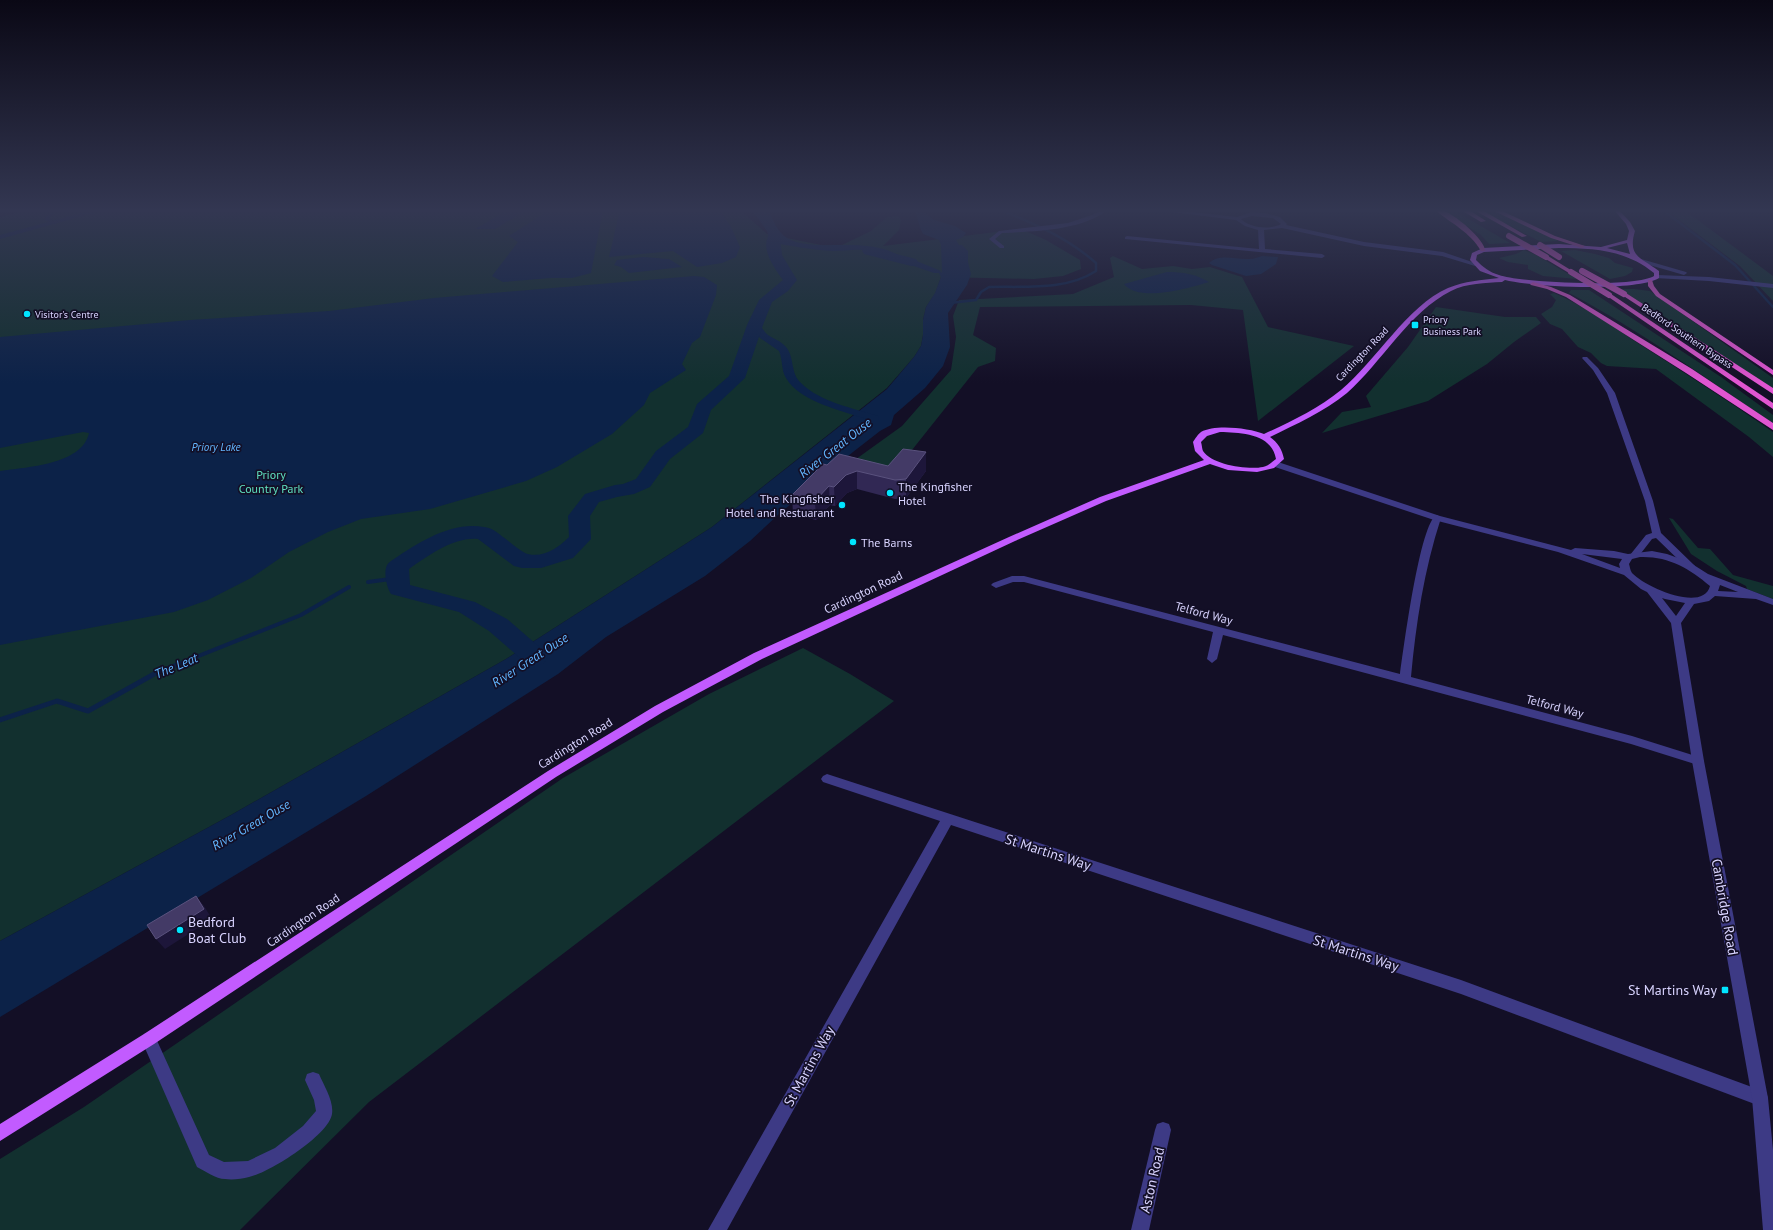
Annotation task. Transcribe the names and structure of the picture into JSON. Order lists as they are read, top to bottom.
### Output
{
  "streets": {
    "highway": ["Bedford Southern Bypass"],
    "main road": ["Cardington Road"],
    "street": [
      "Telford Way",
      "St Martins Way",
      "Cambridge Road",
      "Aston Road"
    ]
  },
  "crossings": [
    ["Telford Way", "Cambridge Road"],
    ["St Martins Way", "Cambridge Road"]
  ],
  "water": ["Priory Lake", "River Great Ouse", "The Leat"],
  "parks": ["Priory Country Park"],
  "places": {
    "other": [
      "Visitor's Centre",
      "The Kingfisher Hotel",
      "The Kingfisher Hotel and Restuarant",
      "The Barns",
      "Bedford Boat Club"
    ],
    "transit": ["Priory Business Park", "St Martins Way"]
  }
}
